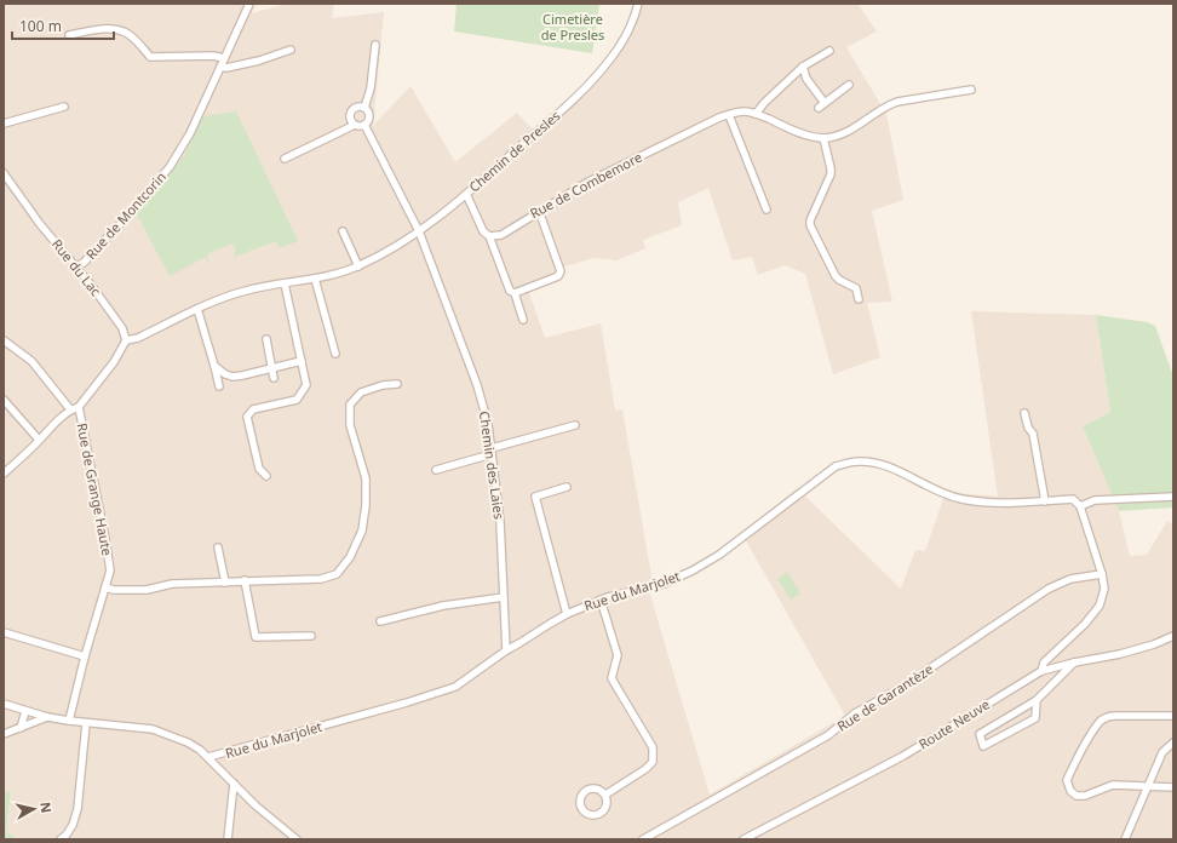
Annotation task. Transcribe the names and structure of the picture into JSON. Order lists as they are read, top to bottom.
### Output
{
  "streets": {
    "street": [
      "Chemin de Presles",
      "Rue de Combemore",
      "Rue de Montcorin",
      "Rue du Lac",
      "Chemin des Laies",
      "Rue de Grange Haute",
      "Rue du Marjolet",
      "Rue de Garantèze",
      "Route Neuve"
    ]
  },
  "crossings": [
    ["Chemin de Presles", "Rue du Lac"],
    ["Chemin de Presles", "Chemin des Laies"],
    ["Rue de Montcorin", "Rue du Lac"],
    ["Chemin des Laies", "Rue du Marjolet"]
  ],
  "parks": ["Cimetière de Presles"],
  "scale_bar": "100 m",
  "north": "right"
}
